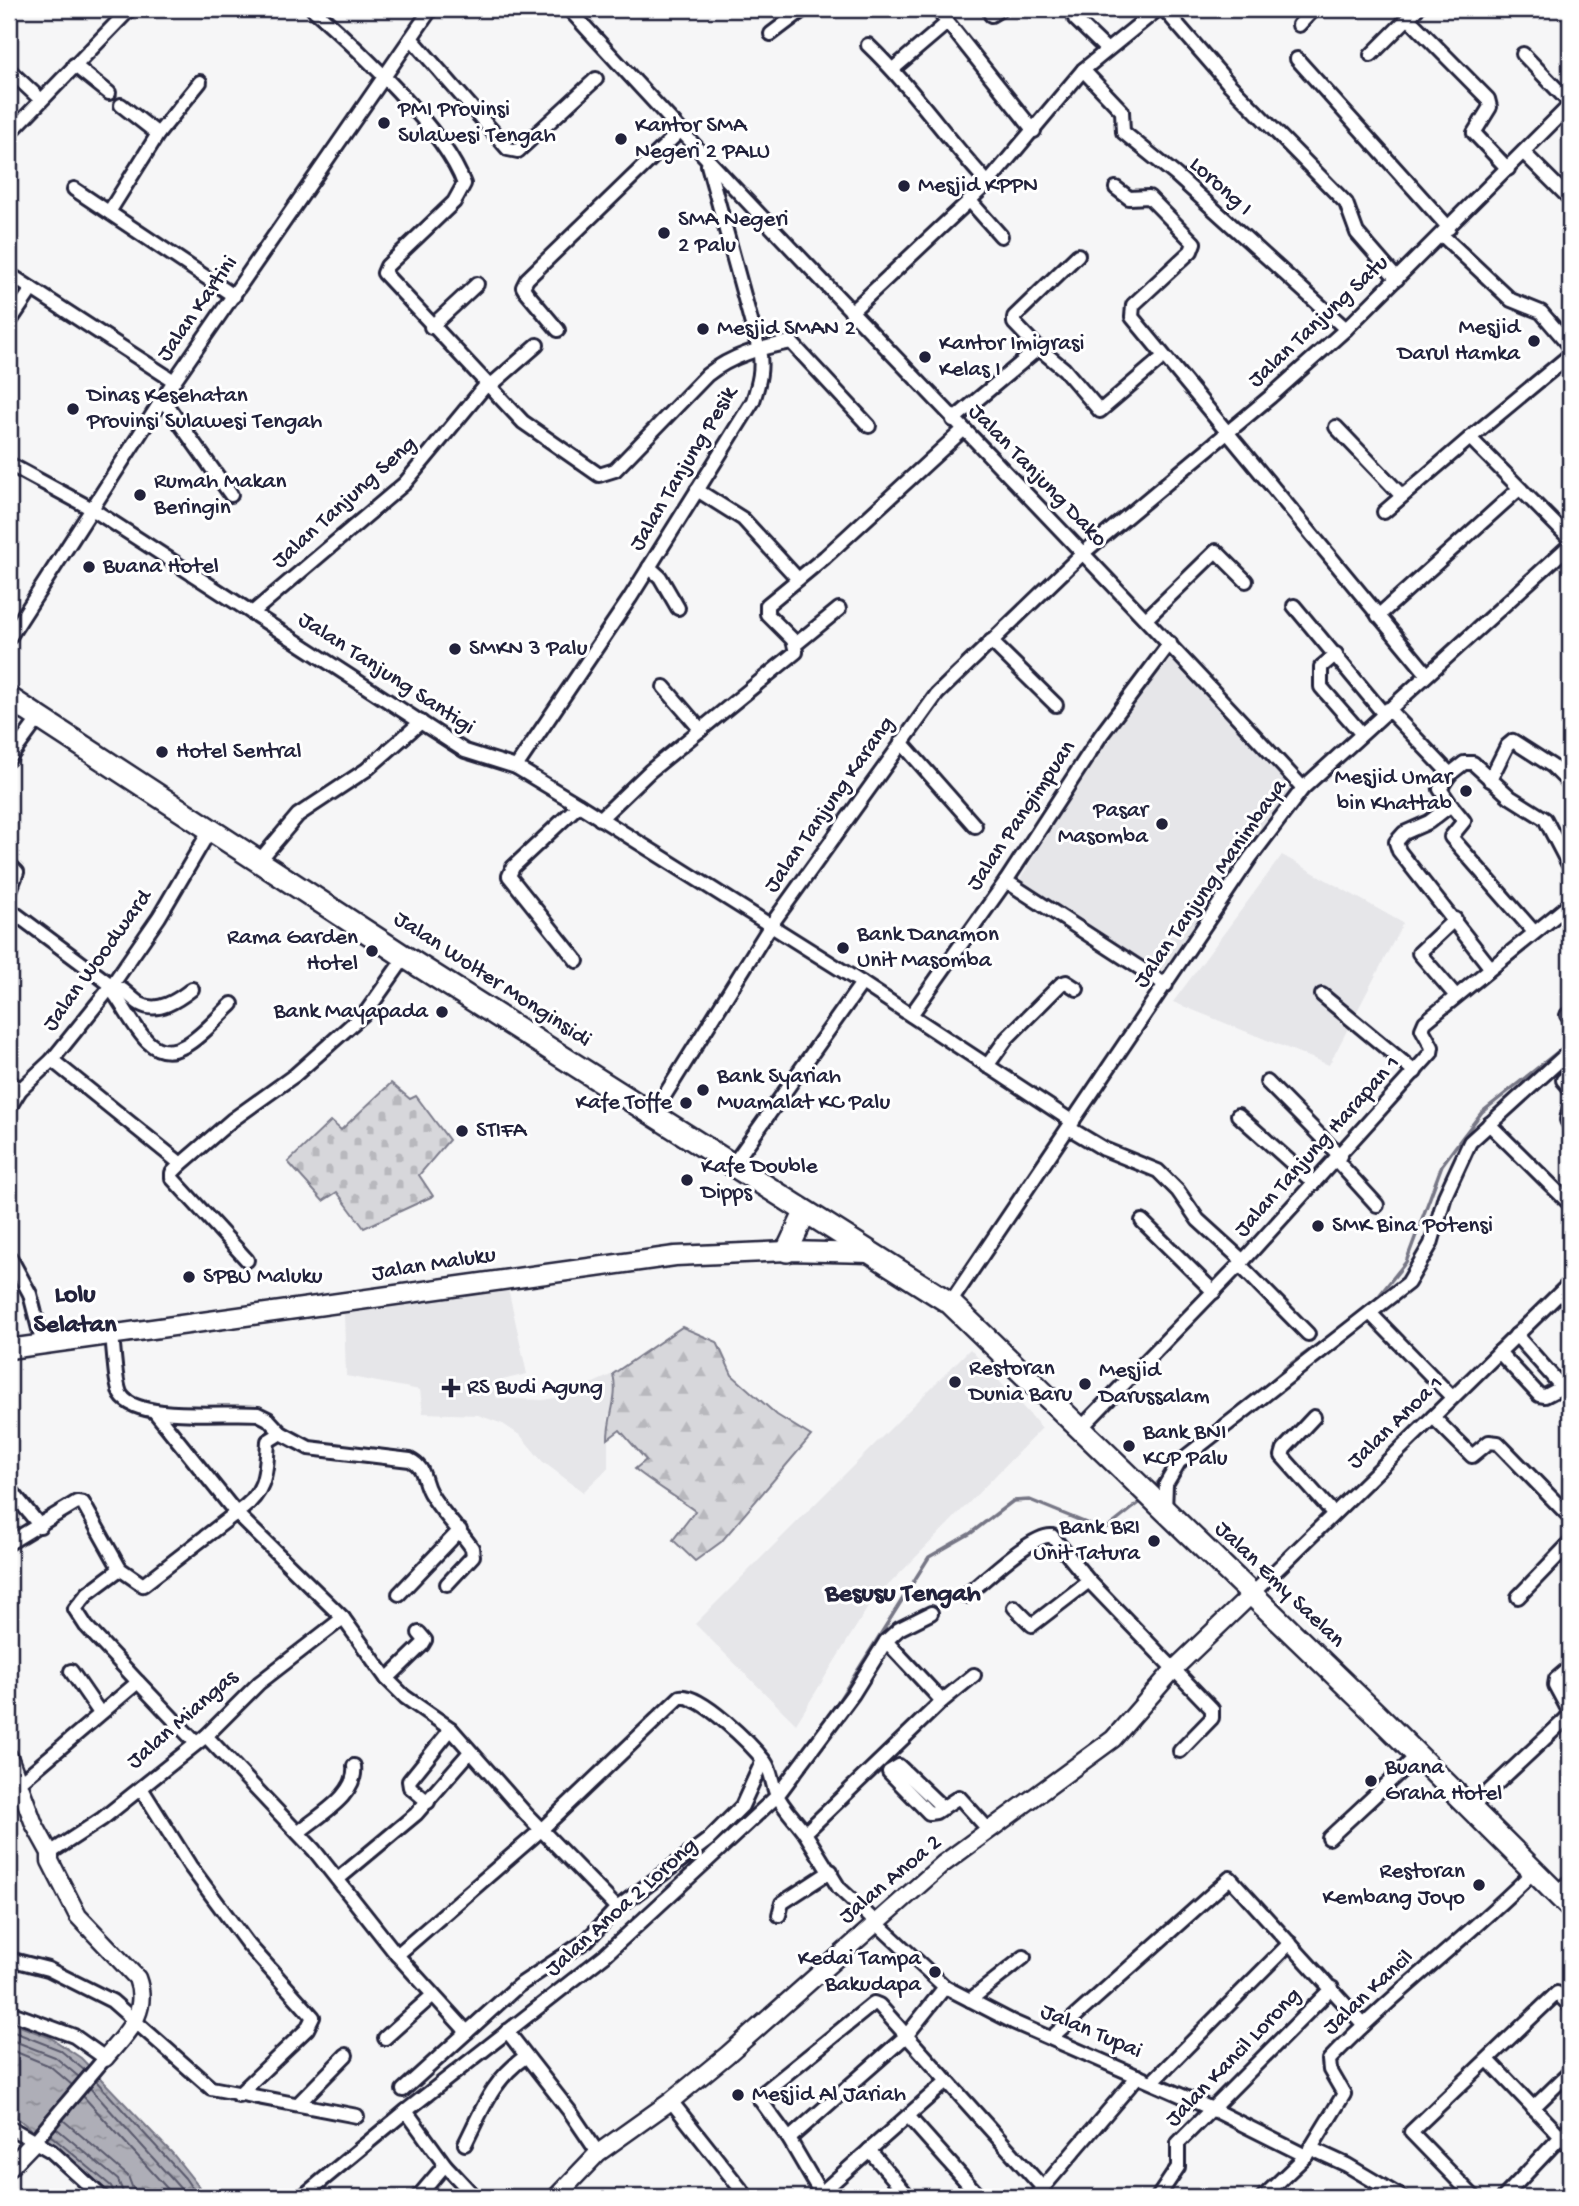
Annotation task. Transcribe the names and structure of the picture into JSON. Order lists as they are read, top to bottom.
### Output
{
  "streets": {
    "highway": ["Jalan Wolter Monginsidi", "Jalan Emy Saelan"],
    "main road": ["Jalan Maluku"],
    "street": [
      "Lorong I",
      "Jalan Kartini",
      "Jalan Tanjung Satu",
      "Jalan Tanjung Pesik",
      "Jalan Tanjung Dako",
      "Jalan Tanjung Seng",
      "Jalan Tanjung Santigi",
      "Jalan Tanjung Karang",
      "Jalan Pangimpuan",
      "Jalan Tanjung Manimbaya",
      "Jalan Woodward",
      "Jalan Tanjung Harapan 1",
      "Jalan Anoa 1",
      "Jalan Miangas",
      "Jalan Anoa 2",
      "Jalan Anoa 2 Lorong",
      "Jalan Kancil",
      "Jalan Tupai",
      "Jalan Kancil Lorong"
    ]
  },
  "crossings": [
    ["Lorong I", "Jalan Tanjung Satu"],
    ["Jalan Kartini", "Jalan Tanjung Santigi"],
    ["Jalan Tanjung Satu", "Jalan Tanjung Dako"],
    ["Jalan Tanjung Satu", "Jalan Tanjung Karang"],
    ["Jalan Tanjung Pesik", "Jalan Tanjung Dako"],
    ["Jalan Tanjung Pesik", "Jalan Tanjung Santigi"],
    ["Jalan Tanjung Dako", "Jalan Tanjung Karang"],
    ["Jalan Tanjung Dako", "Jalan Pangimpuan"],
    ["Jalan Tanjung Dako", "Jalan Tanjung Manimbaya"],
    ["Jalan Tanjung Seng", "Jalan Tanjung Santigi"],
    ["Jalan Tanjung Santigi", "Jalan Tanjung Karang"],
    ["Jalan Tanjung Karang", "Jalan Wolter Monginsidi"],
    ["Jalan Tanjung Manimbaya", "Jalan Wolter Monginsidi"],
    ["Jalan Tanjung Manimbaya", "Jalan Emy Saelan"],
    ["Jalan Woodward", "Jalan Wolter Monginsidi"],
    ["Jalan Wolter Monginsidi", "Jalan Maluku"],
    ["Jalan Wolter Monginsidi", "Jalan Emy Saelan"],
    ["Jalan Tanjung Harapan 1", "Jalan Emy Saelan"],
    ["Jalan Anoa 1", "Jalan Emy Saelan"],
    ["Jalan Anoa 1", "Jalan Anoa 2"],
    ["Jalan Emy Saelan", "Jalan Anoa 2"],
    ["Jalan Emy Saelan", "Jalan Kancil"],
    ["Jalan Anoa 2", "Jalan Tupai"],
    ["Jalan Anoa 2 Lorong", "Jalan Tupai"],
    ["Jalan Kancil", "Jalan Tupai"],
    ["Jalan Kancil", "Jalan Kancil Lorong"],
    ["Jalan Tupai", "Jalan Kancil Lorong"]
  ],
  "districts": ["Lolu Selatan", "Besusu Tengah"],
  "places": {
    "other": [
      "PMI Provinsi Sulawesi Tengah",
      "Kantor SMA Negeri 2 PALU",
      "Mesjid KPPN",
      "SMA Negeri 2 Palu",
      "Mesjid SMAN 2",
      "Mesjid Darul Hamka",
      "Kantor Imigrasi Kelas I",
      "Dinas Kesehatan Provinsi Sulawesi Tengah",
      "Rumah Makan Beringin",
      "Buana Hotel",
      "SMKN 3 Palu",
      "Hotel Sentral",
      "Mesjid Umar bin Khattab",
      "Pasar Masomba",
      "Bank Danamon Unit Masomba",
      "Rama Garden Hotel",
      "Bank Mayapada",
      "Bank Syariah Muamalat KC Palu",
      "Kafe Toffe",
      "STIFA",
      "Kafe Double Dipps",
      "SMK Bina Potensi",
      "SPBU Maluku",
      "Restoran Dunia Baru",
      "Mesjid Darussalam",
      "Bank BNI KCP Palu",
      "Bank BRI Unit Tatura",
      "Buana Graha Hotel",
      "Restoran Kembang Joyo",
      "Kedai Tampa Bakudapa",
      "Mesjid Al Jariah"
    ],
    "health": ["RS Budi Agung"]
  }
}
